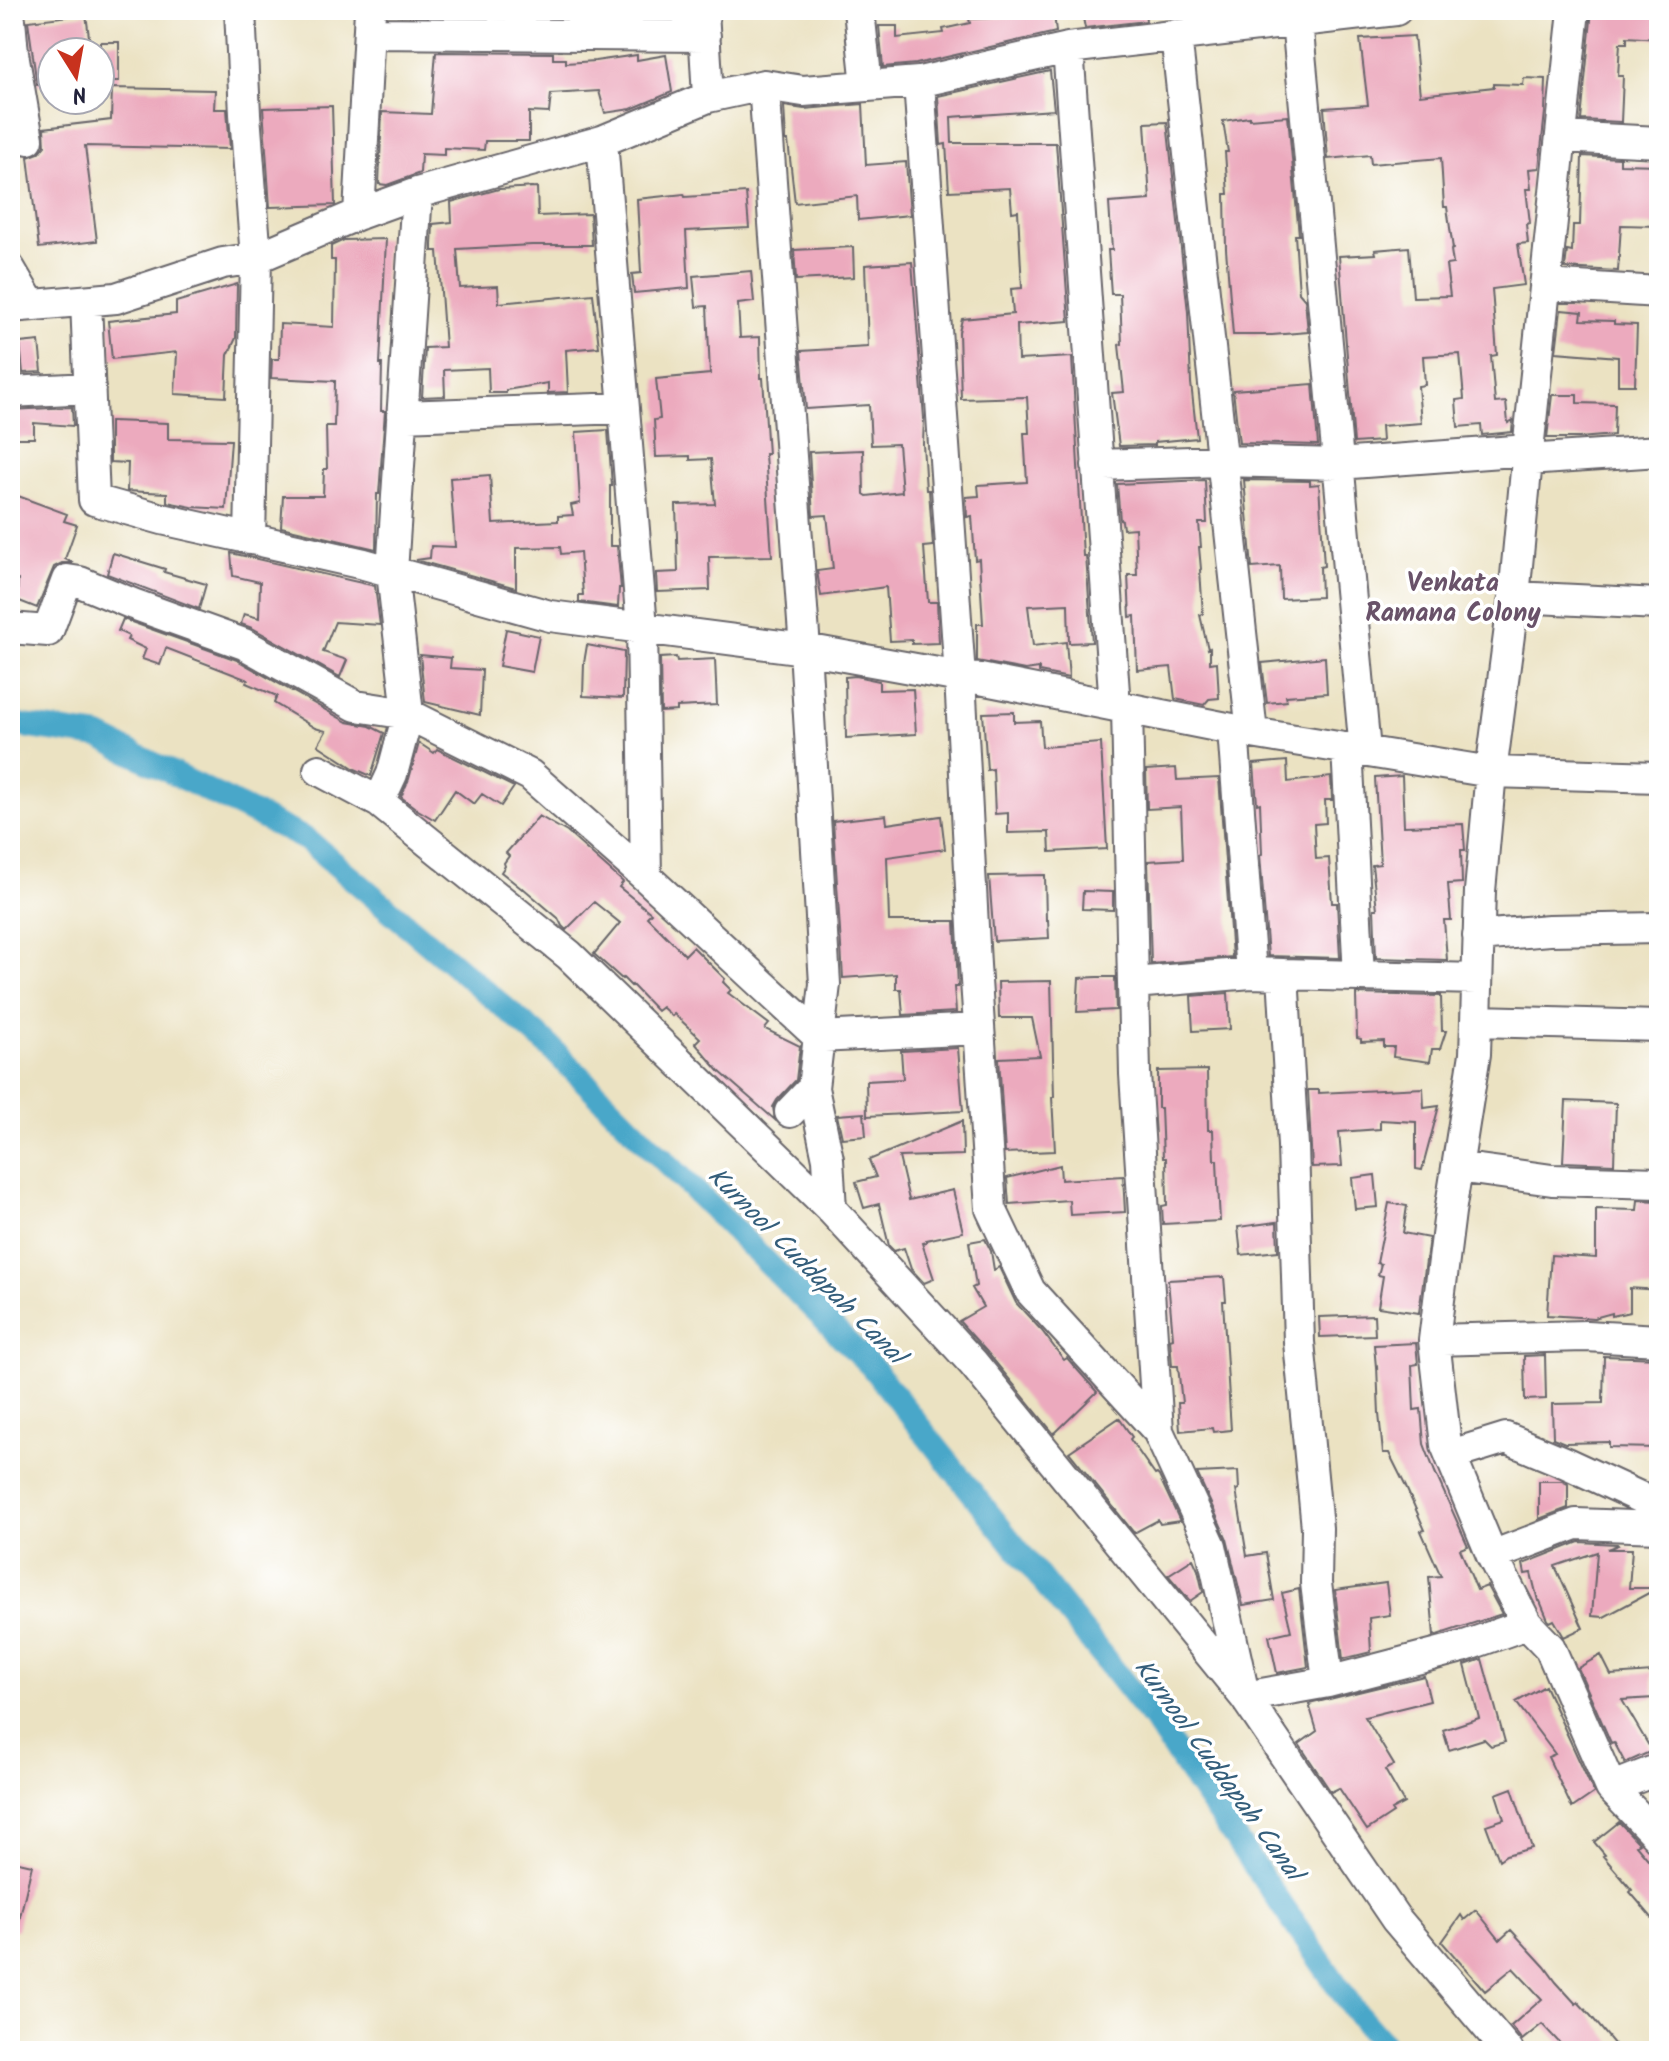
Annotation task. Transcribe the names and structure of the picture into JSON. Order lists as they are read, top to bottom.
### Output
{
  "districts": ["Venkata Ramana Colony"],
  "water": ["Kurnool Cuddapah Canal"],
  "north": "bottom"
}
